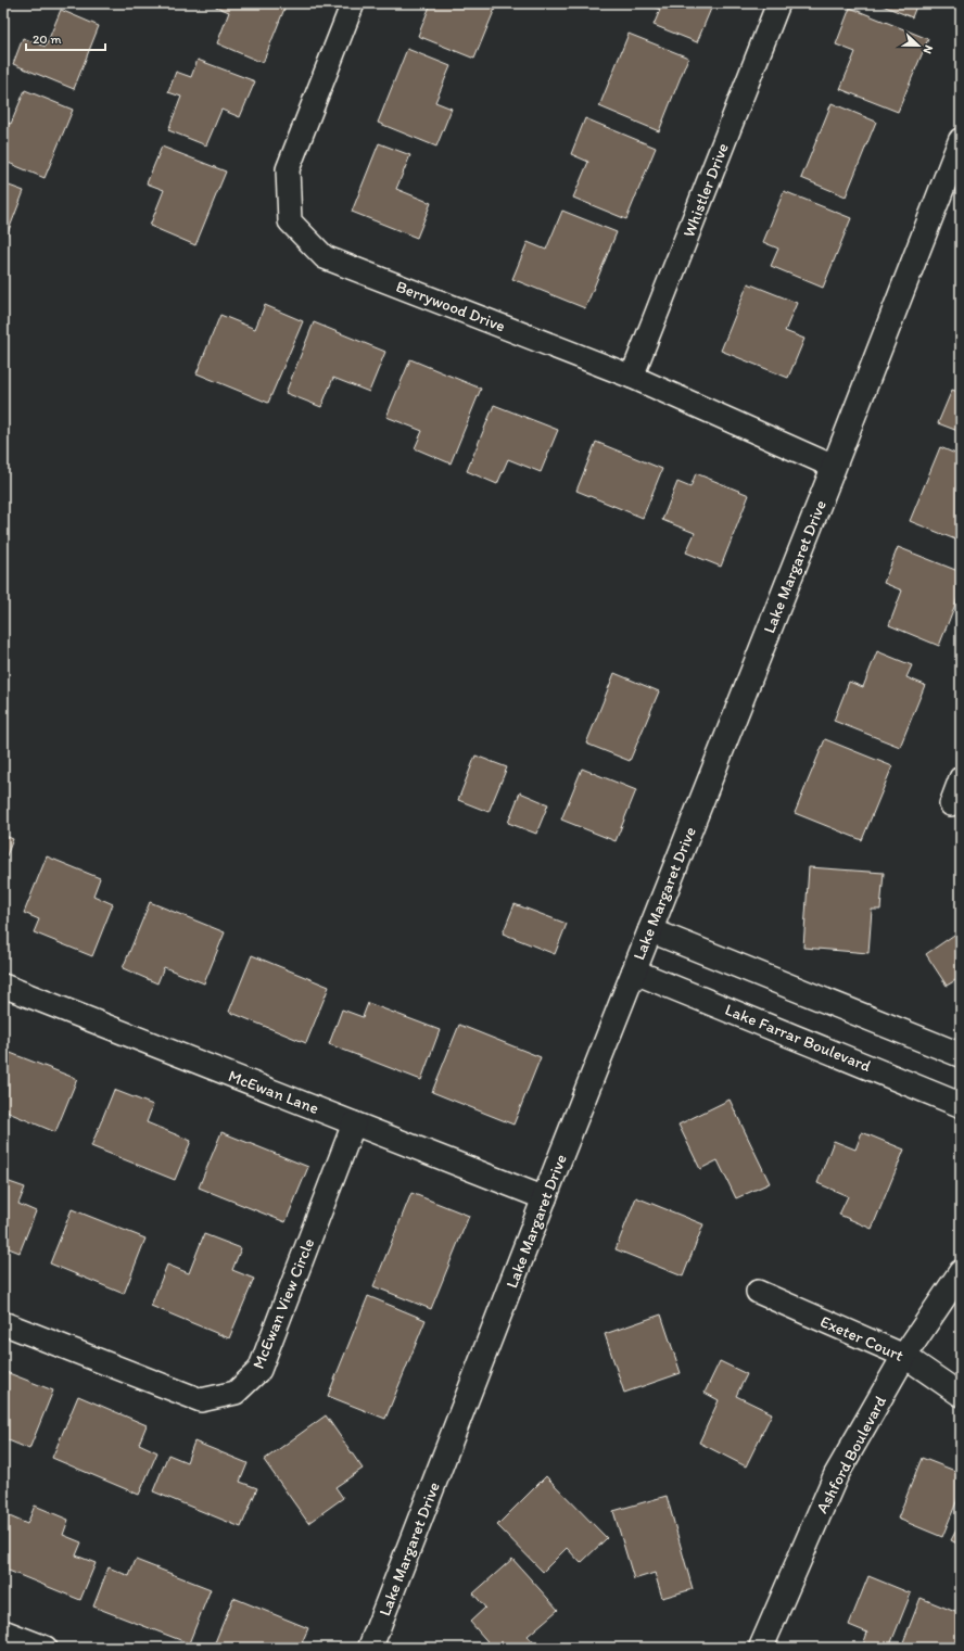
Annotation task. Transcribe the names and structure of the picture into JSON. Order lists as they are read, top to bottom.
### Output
{
  "streets": {
    "street": [
      "Whistler Drive",
      "Berrywood Drive",
      "Lake Margaret Drive",
      "Lake Farrar Boulevard",
      "McEwan Lane",
      "McEwan View Circle",
      "Exeter Court",
      "Ashford Boulevard"
    ]
  },
  "crossings": [
    ["Whistler Drive", "Berrywood Drive"],
    ["Berrywood Drive", "Lake Margaret Drive"],
    ["Lake Margaret Drive", "Lake Farrar Boulevard"],
    ["Lake Margaret Drive", "McEwan Lane"],
    ["McEwan Lane", "McEwan View Circle"],
    ["Exeter Court", "Ashford Boulevard"]
  ],
  "scale_bar": "20 m",
  "north": "right"
}
